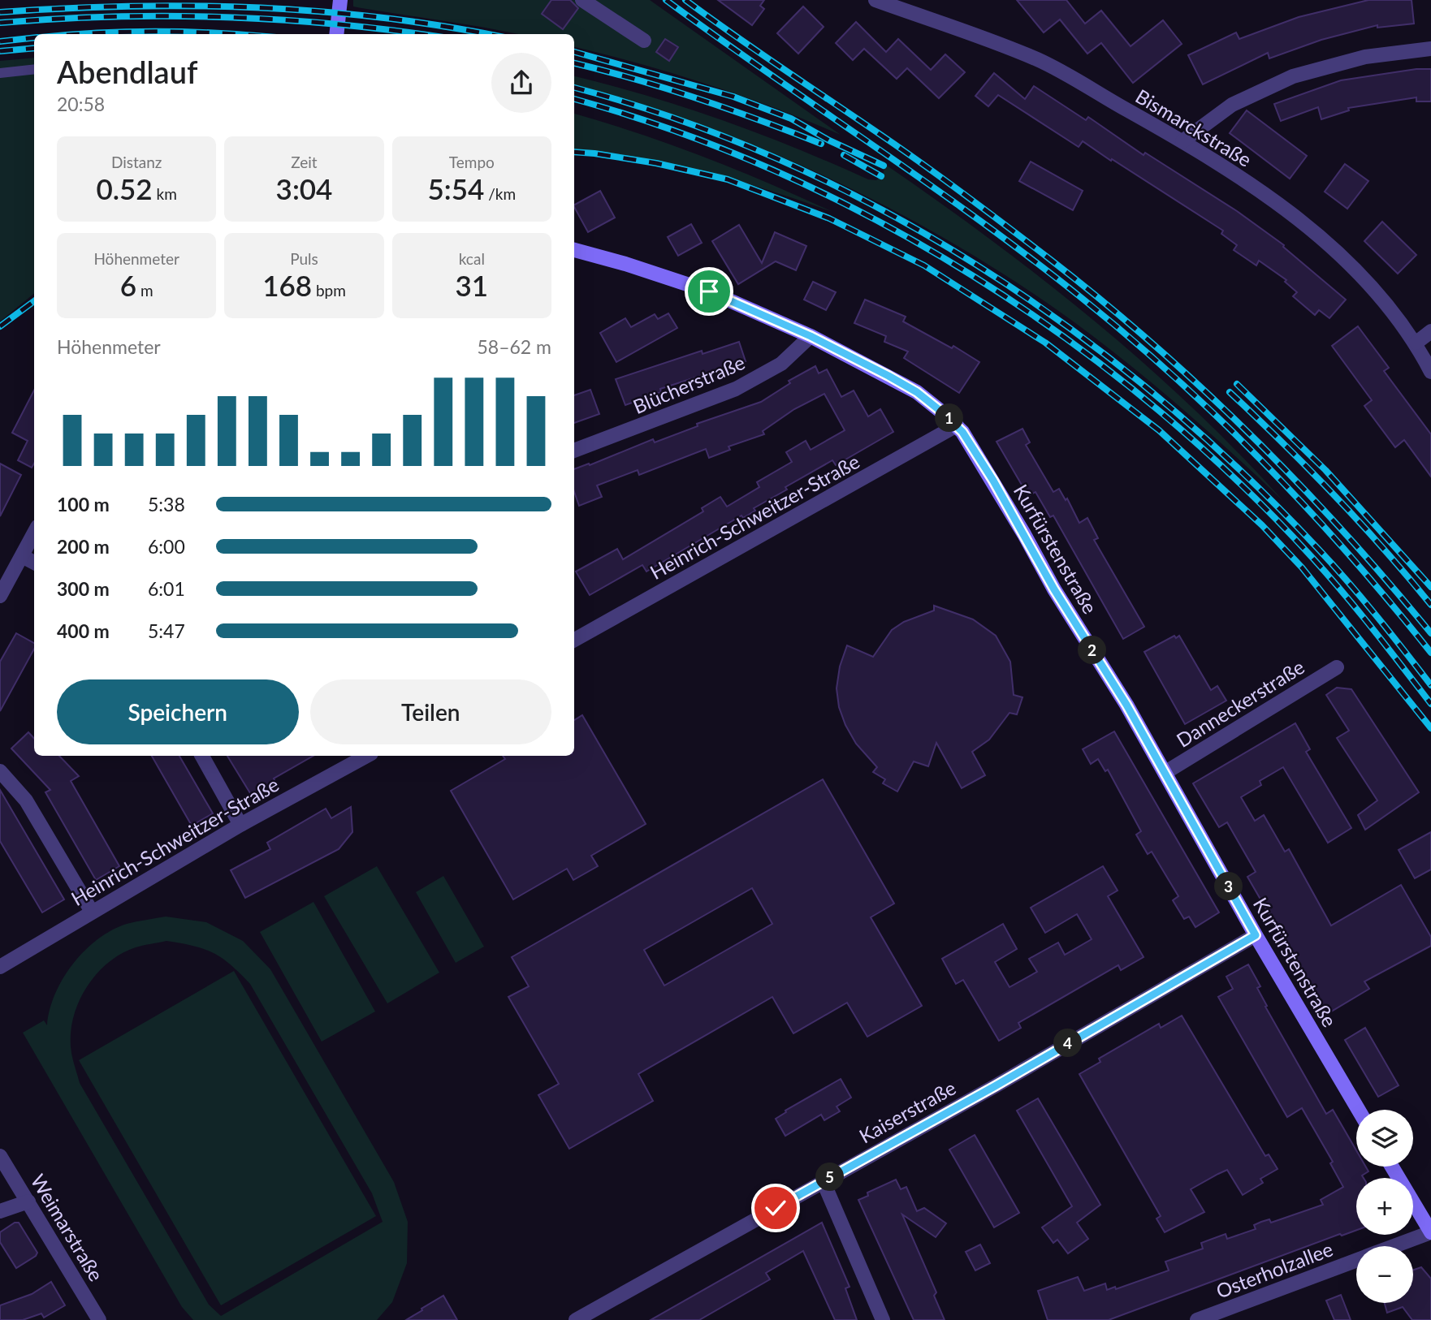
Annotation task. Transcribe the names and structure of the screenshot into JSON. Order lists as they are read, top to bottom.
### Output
{
  "streets": {
    "street": [
      "Bismarckstraße",
      "Blücherstraße",
      "Heinrich-Schweitzer-Straße",
      "Kurfürstenstraße",
      "Danneckerstraße",
      "Kaiserstraße",
      "Weimarstraße",
      "Osterholzallee"
    ]
  },
  "crossings": [
    ["Blücherstraße", "Kurfürstenstraße"],
    ["Heinrich-Schweitzer-Straße", "Kurfürstenstraße"],
    ["Kurfürstenstraße", "Danneckerstraße"],
    ["Kurfürstenstraße", "Kaiserstraße"]
  ],
  "page": {
    "heading": ["Abendlauf", "20:58"],
    "stats": [
      ["Distanz", "0.52 km"],
      ["Zeit", "3:04"],
      ["Tempo", "5:54 /km"],
      ["Höhenmeter", "6 m"],
      ["Puls", "168 bpm"],
      ["kcal", "31"]
    ],
    "chart": ["Höhenmeter", "58–62 m"],
    "pins": [
      "1",
      "2",
      "3",
      "4",
      "5"
    ],
    "list": [
      {
        "name": "100 m",
        "note": "5:38"
      },
      {
        "name": "200 m",
        "note": "6:00"
      },
      {
        "name": "300 m",
        "note": "6:01"
      },
      {
        "name": "400 m",
        "note": "5:47"
      }
    ],
    "buttons": ["Speichern", "Teilen"],
    "map_buttons": ["+", "−"]
  }
}
